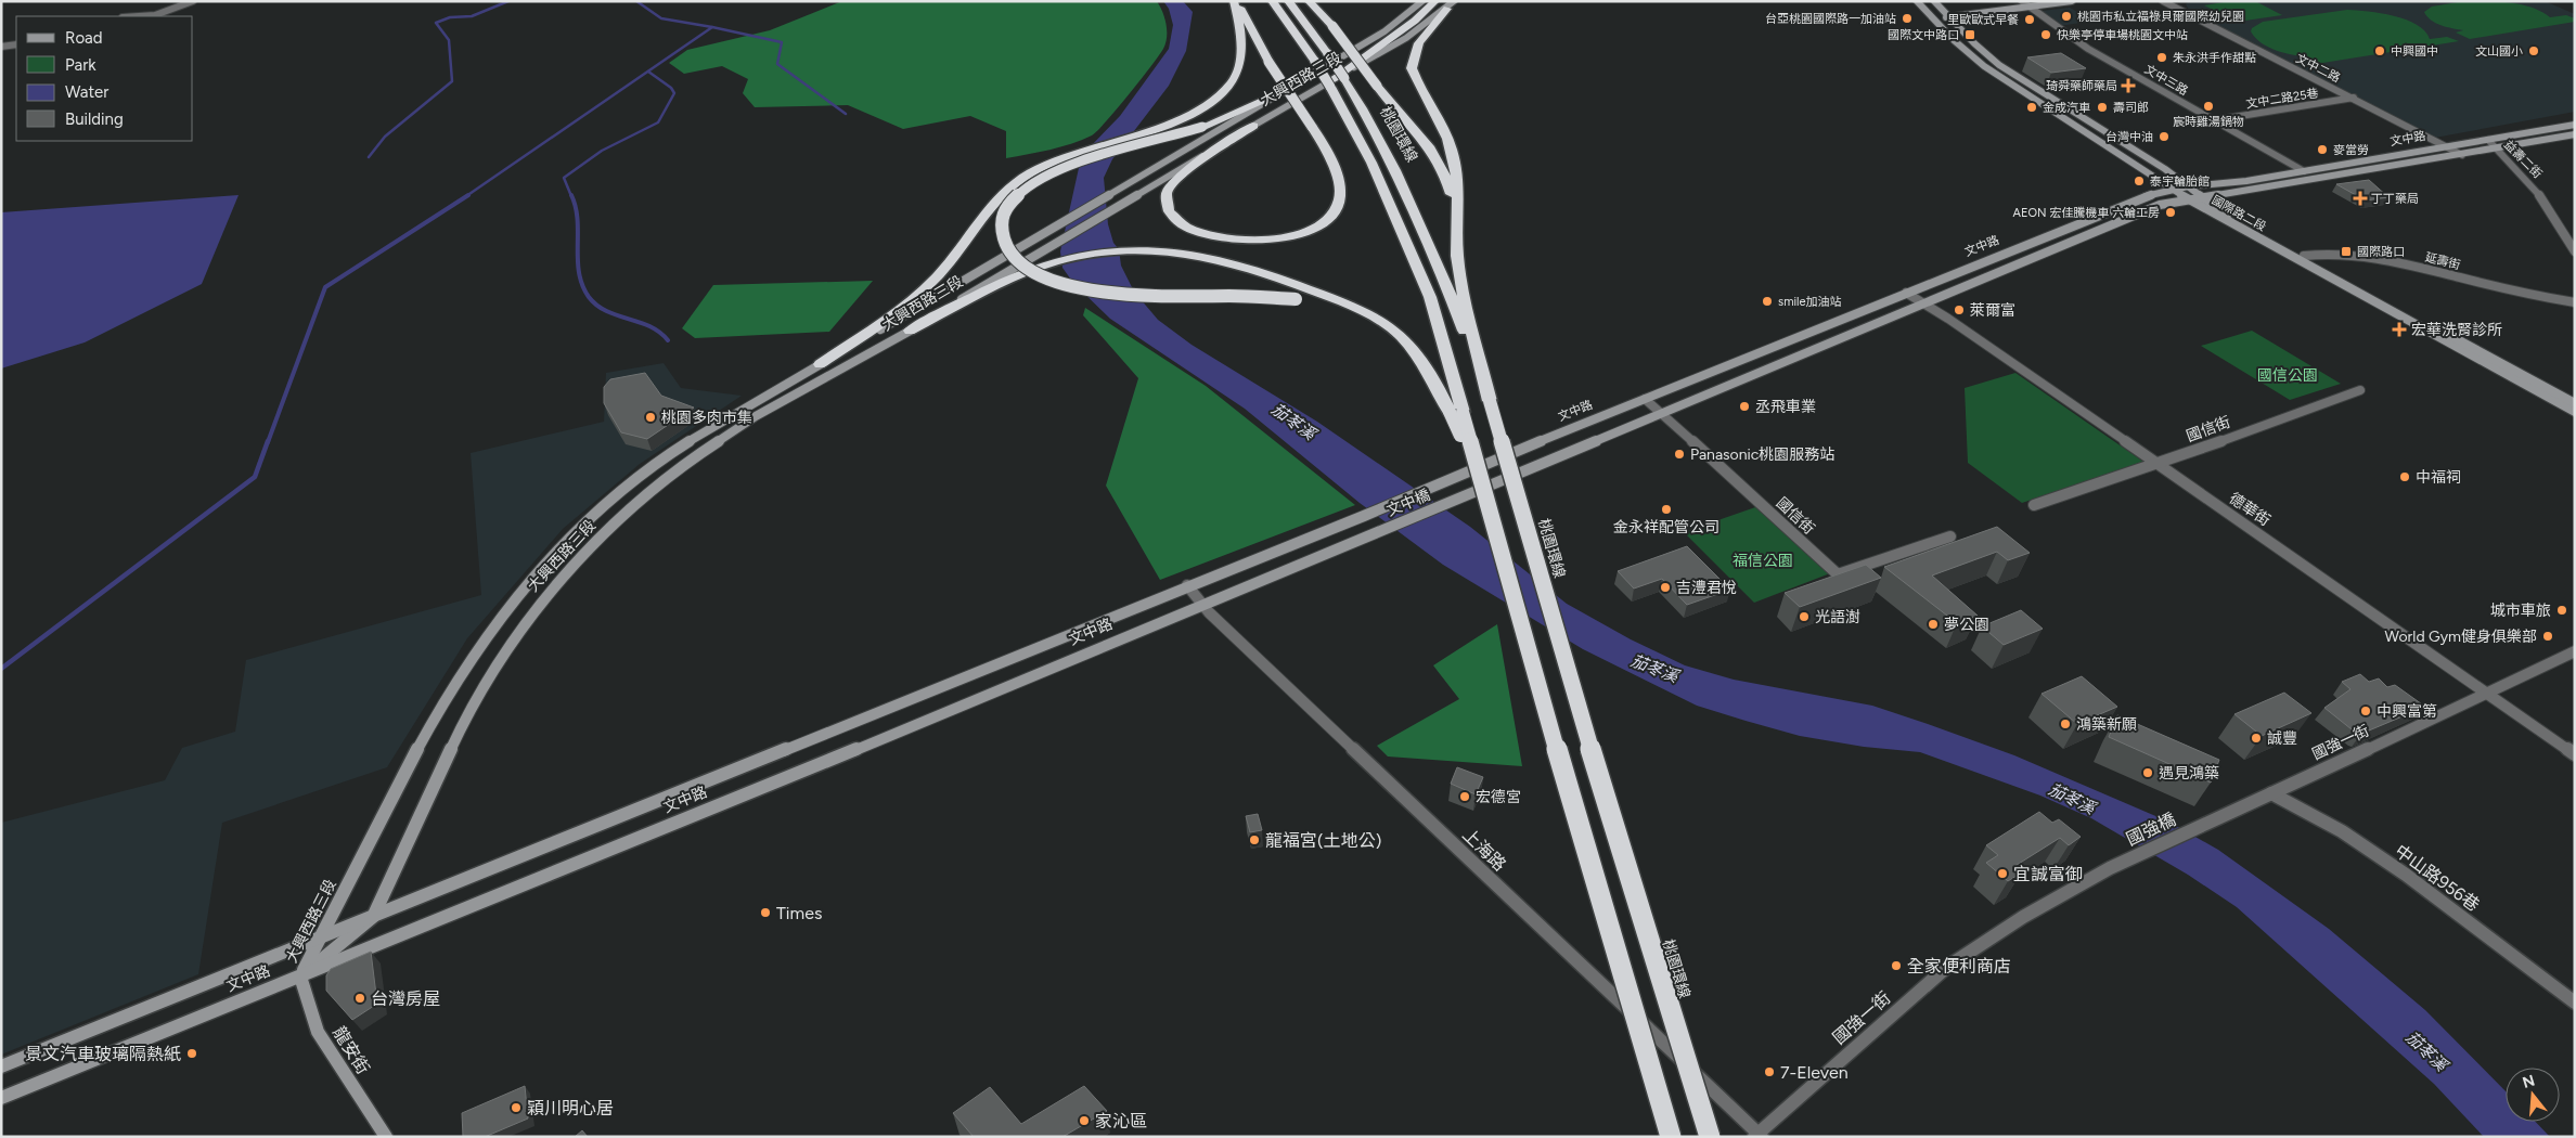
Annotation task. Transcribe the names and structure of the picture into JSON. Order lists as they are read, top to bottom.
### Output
{
  "streets": {
    "highway": ["桃園環線"],
    "street": [
      "文中二路",
      "大興西路三段",
      "文中三路",
      "文中二路25巷",
      "文中路",
      "益壽二街",
      "國際路二段",
      "延壽街",
      "國信街",
      "文中橋",
      "德華街",
      "國強一街",
      "國強橋",
      "上海路",
      "中山路956巷",
      "龍安街"
    ]
  },
  "crossings": [
    ["文中二路", "文中二路25巷"],
    ["文中二路", "文中路"],
    ["大興西路三段", "桃園環線"],
    ["大興西路三段", "文中路"],
    ["大興西路三段", "龍安街"],
    ["文中三路", "文中二路25巷"],
    ["文中三路", "文中路"],
    ["文中路", "益壽二街"],
    ["文中路", "國際路二段"],
    ["文中路", "國信街"],
    ["文中路", "文中橋"],
    ["文中路", "德華街"],
    ["文中路", "上海路"],
    ["文中路", "龍安街"],
    ["國際路二段", "延壽街"],
    ["國信街", "德華街"],
    ["德華街", "國強一街"],
    ["國強一街", "國強橋"],
    ["國強一街", "上海路"],
    ["國強一街", "中山路956巷"]
  ],
  "water": ["茄苳溪"],
  "parks": ["國信公園", "福信公園"],
  "places": {
    "other": [
      "桃園市私立福祿貝爾國際幼兒園",
      "台亞桃園國際路一加油站",
      "里歐歐式早餐",
      "快樂亭停車場桃園文中站",
      "中興國中",
      "文山國小",
      "朱永洪手作甜點",
      "宸時雞湯鍋物",
      "金成汽車",
      "壽司郎",
      "台灣中油",
      "麥當勞",
      "泰宇輪胎館",
      "AEON 宏佳騰機車 六輪工房",
      "smile加油站",
      "萊爾富",
      "丞飛車業",
      "桃園多肉市集",
      "Panasonic桃園服務站",
      "中福祠",
      "金永祥配管公司",
      "吉澧君悅",
      "城市車旅",
      "光語澍",
      "夢公園",
      "World Gym健身俱樂部",
      "中興富第",
      "鴻築新願",
      "誠豐",
      "遇見鴻築",
      "宏德宮",
      "龍福宮(土地公)",
      "宜誠富御",
      "Times",
      "全家便利商店",
      "台灣房屋",
      "景文汽車玻璃隔熱紙",
      "7-Eleven",
      "穎川明心居",
      "家沁區"
    ],
    "transit": ["國際文中路口", "國際路口"],
    "health": ["琦舜藥師藥局", "丁丁藥局", "宏華洗腎診所"]
  },
  "legend": [
    "Road",
    "Park",
    "Water",
    "Building"
  ],
  "north": "top"
}
